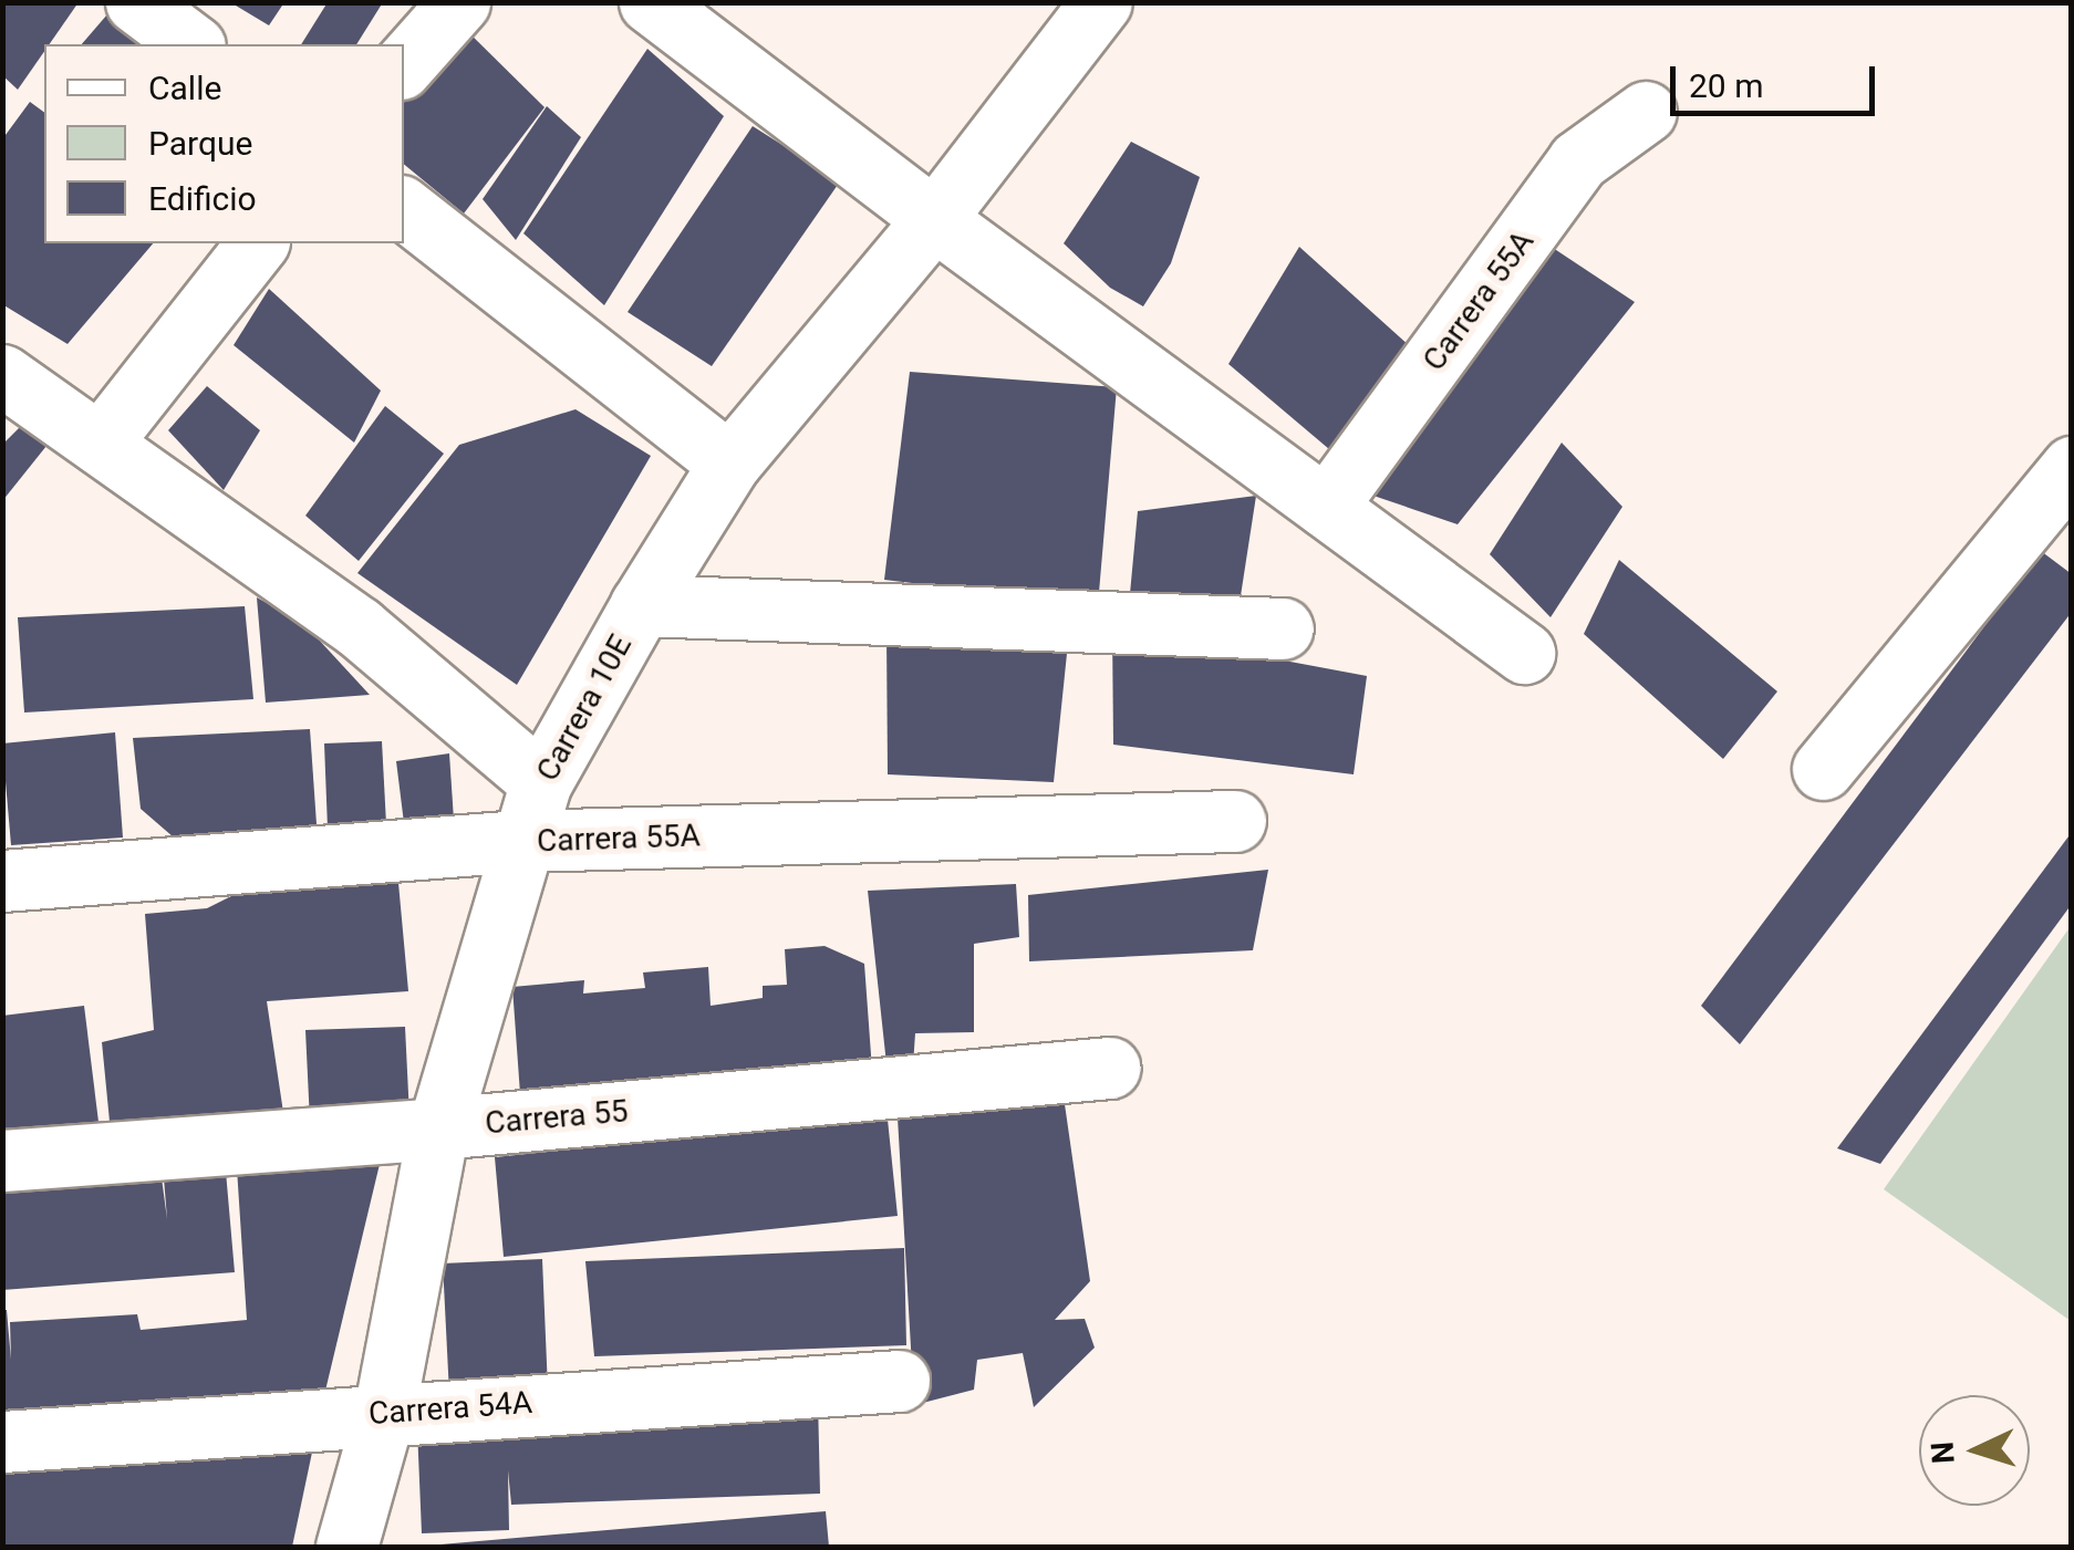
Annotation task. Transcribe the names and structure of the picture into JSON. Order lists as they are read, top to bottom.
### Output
{
  "streets": {
    "street": [
      "Carrera 55A",
      "Carrera 10E",
      "Carrera 55",
      "Carrera 54A"
    ]
  },
  "crossings": [
    ["Carrera 55A", "Carrera 10E"],
    ["Carrera 10E", "Carrera 55"],
    ["Carrera 10E", "Carrera 54A"]
  ],
  "legend": ["Calle", "Parque", "Edificio"],
  "scale_bar": "20 m",
  "north": "left"
}
